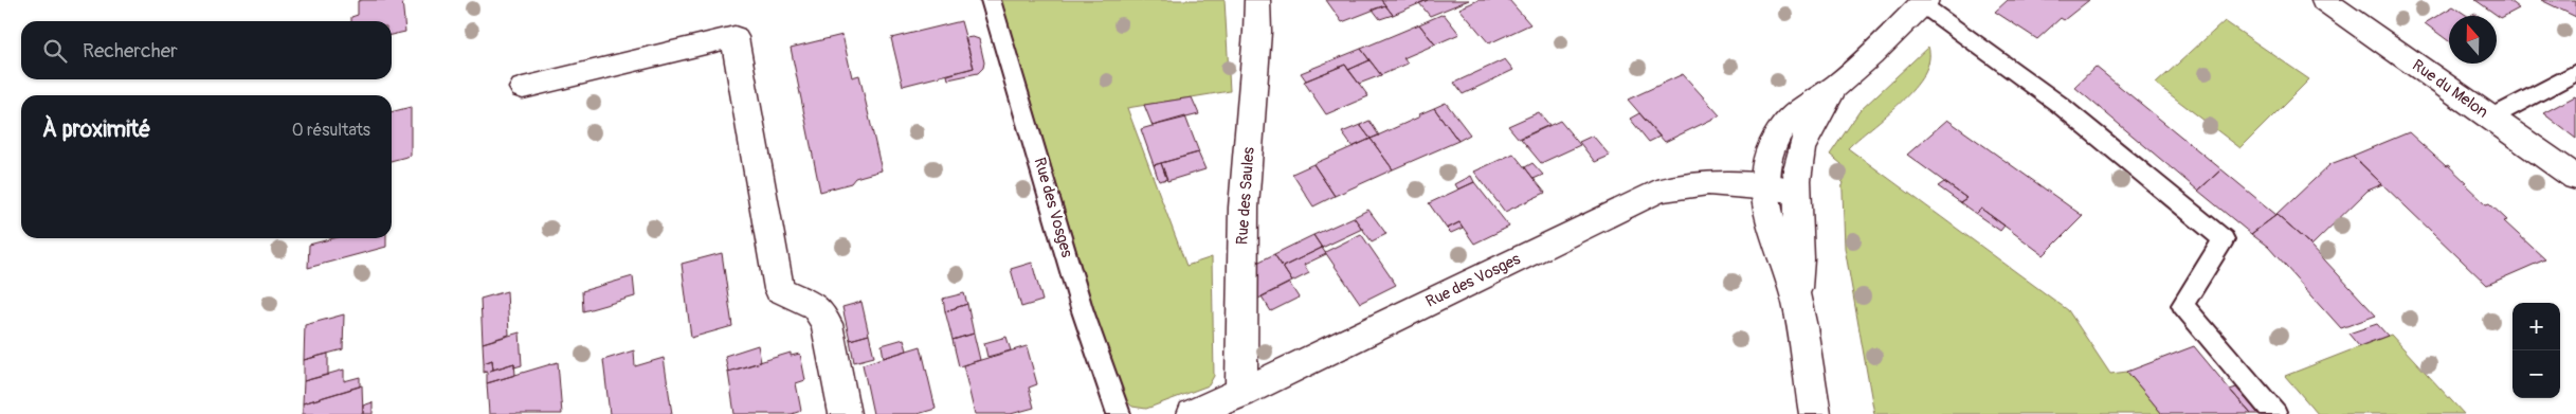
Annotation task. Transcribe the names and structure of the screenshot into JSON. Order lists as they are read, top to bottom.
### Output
{
  "streets": {
    "street": ["Rue du Melon", "Rue des Saules", "Rue des Vosges"]
  },
  "crossings": [
    ["Rue des Saules", "Rue des Vosges"]
  ],
  "north": "top",
  "page": {
    "search": "Rechercher",
    "heading": ["À proximité", "0 résultats"],
    "map_buttons": ["+", "−"]
  }
}
